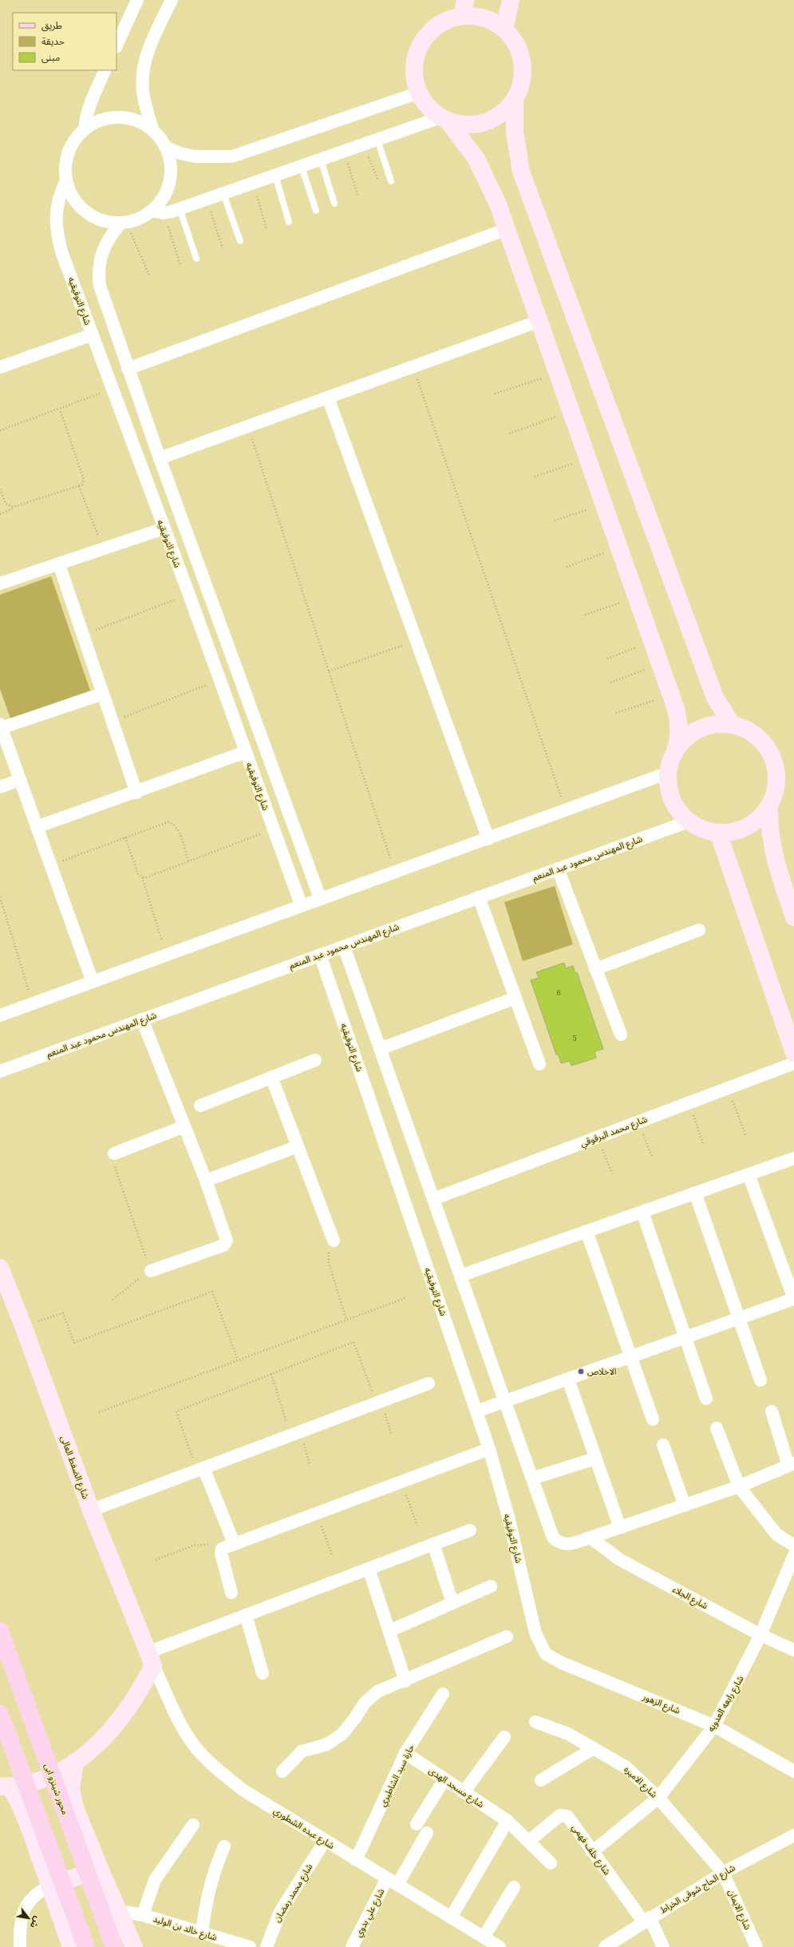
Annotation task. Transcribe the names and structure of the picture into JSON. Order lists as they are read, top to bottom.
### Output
{
  "streets": {
    "main road": ["محور شينزو ابى"],
    "street": [
      "شارع التوفيقيه",
      "شارع المهندس محمود عبد المنعم",
      "شارع محمد البرقوقي",
      "شارع الضغط العالى",
      "شارع الجلاء",
      "شارع الزهور",
      "شارع رابعه العدويه",
      "حارة سيد الشاطيري",
      "شارع الاميره",
      "شارع مسجد الهدى",
      "شارع عبده الشطوري",
      "شارع خلف فهمي",
      "شارع الحاج شوقى الخراط",
      "شارع محمد رمضان",
      "شارع الايمان",
      "شارع علي بدوي",
      "شارع خالد بن الوليد"
    ]
  },
  "crossings": [
    ["شارع التوفيقيه", "شارع المهندس محمود عبد المنعم"],
    ["شارع التوفيقيه", "شارع الزهور"],
    ["شارع الضغط العالى", "شارع عبده الشطوري"],
    ["شارع الجلاء", "شارع رابعه العدويه"],
    ["شارع الزهور", "شارع رابعه العدويه"],
    ["شارع رابعه العدويه", "شارع الاميره"],
    ["شارع رابعه العدويه", "شارع خلف فهمي"],
    ["حارة سيد الشاطيري", "شارع مسجد الهدى"],
    ["حارة سيد الشاطيري", "شارع عبده الشطوري"],
    ["شارع الاميره", "شارع الحاج شوقى الخراط"],
    ["شارع الاميره", "شارع الايمان"],
    ["شارع مسجد الهدى", "شارع خلف فهمي"],
    ["شارع عبده الشطوري", "شارع محمد رمضان"],
    ["شارع عبده الشطوري", "شارع علي بدوي"],
    ["شارع خلف فهمي", "شارع الحاج شوقى الخراط"],
    ["شارع الحاج شوقى الخراط", "شارع الايمان"]
  ],
  "places": ["الاخلاص"],
  "house_numbers": ["6", "5"],
  "legend": ["طريق", "حديقة", "مبنى"],
  "north": "bottom right"
}
